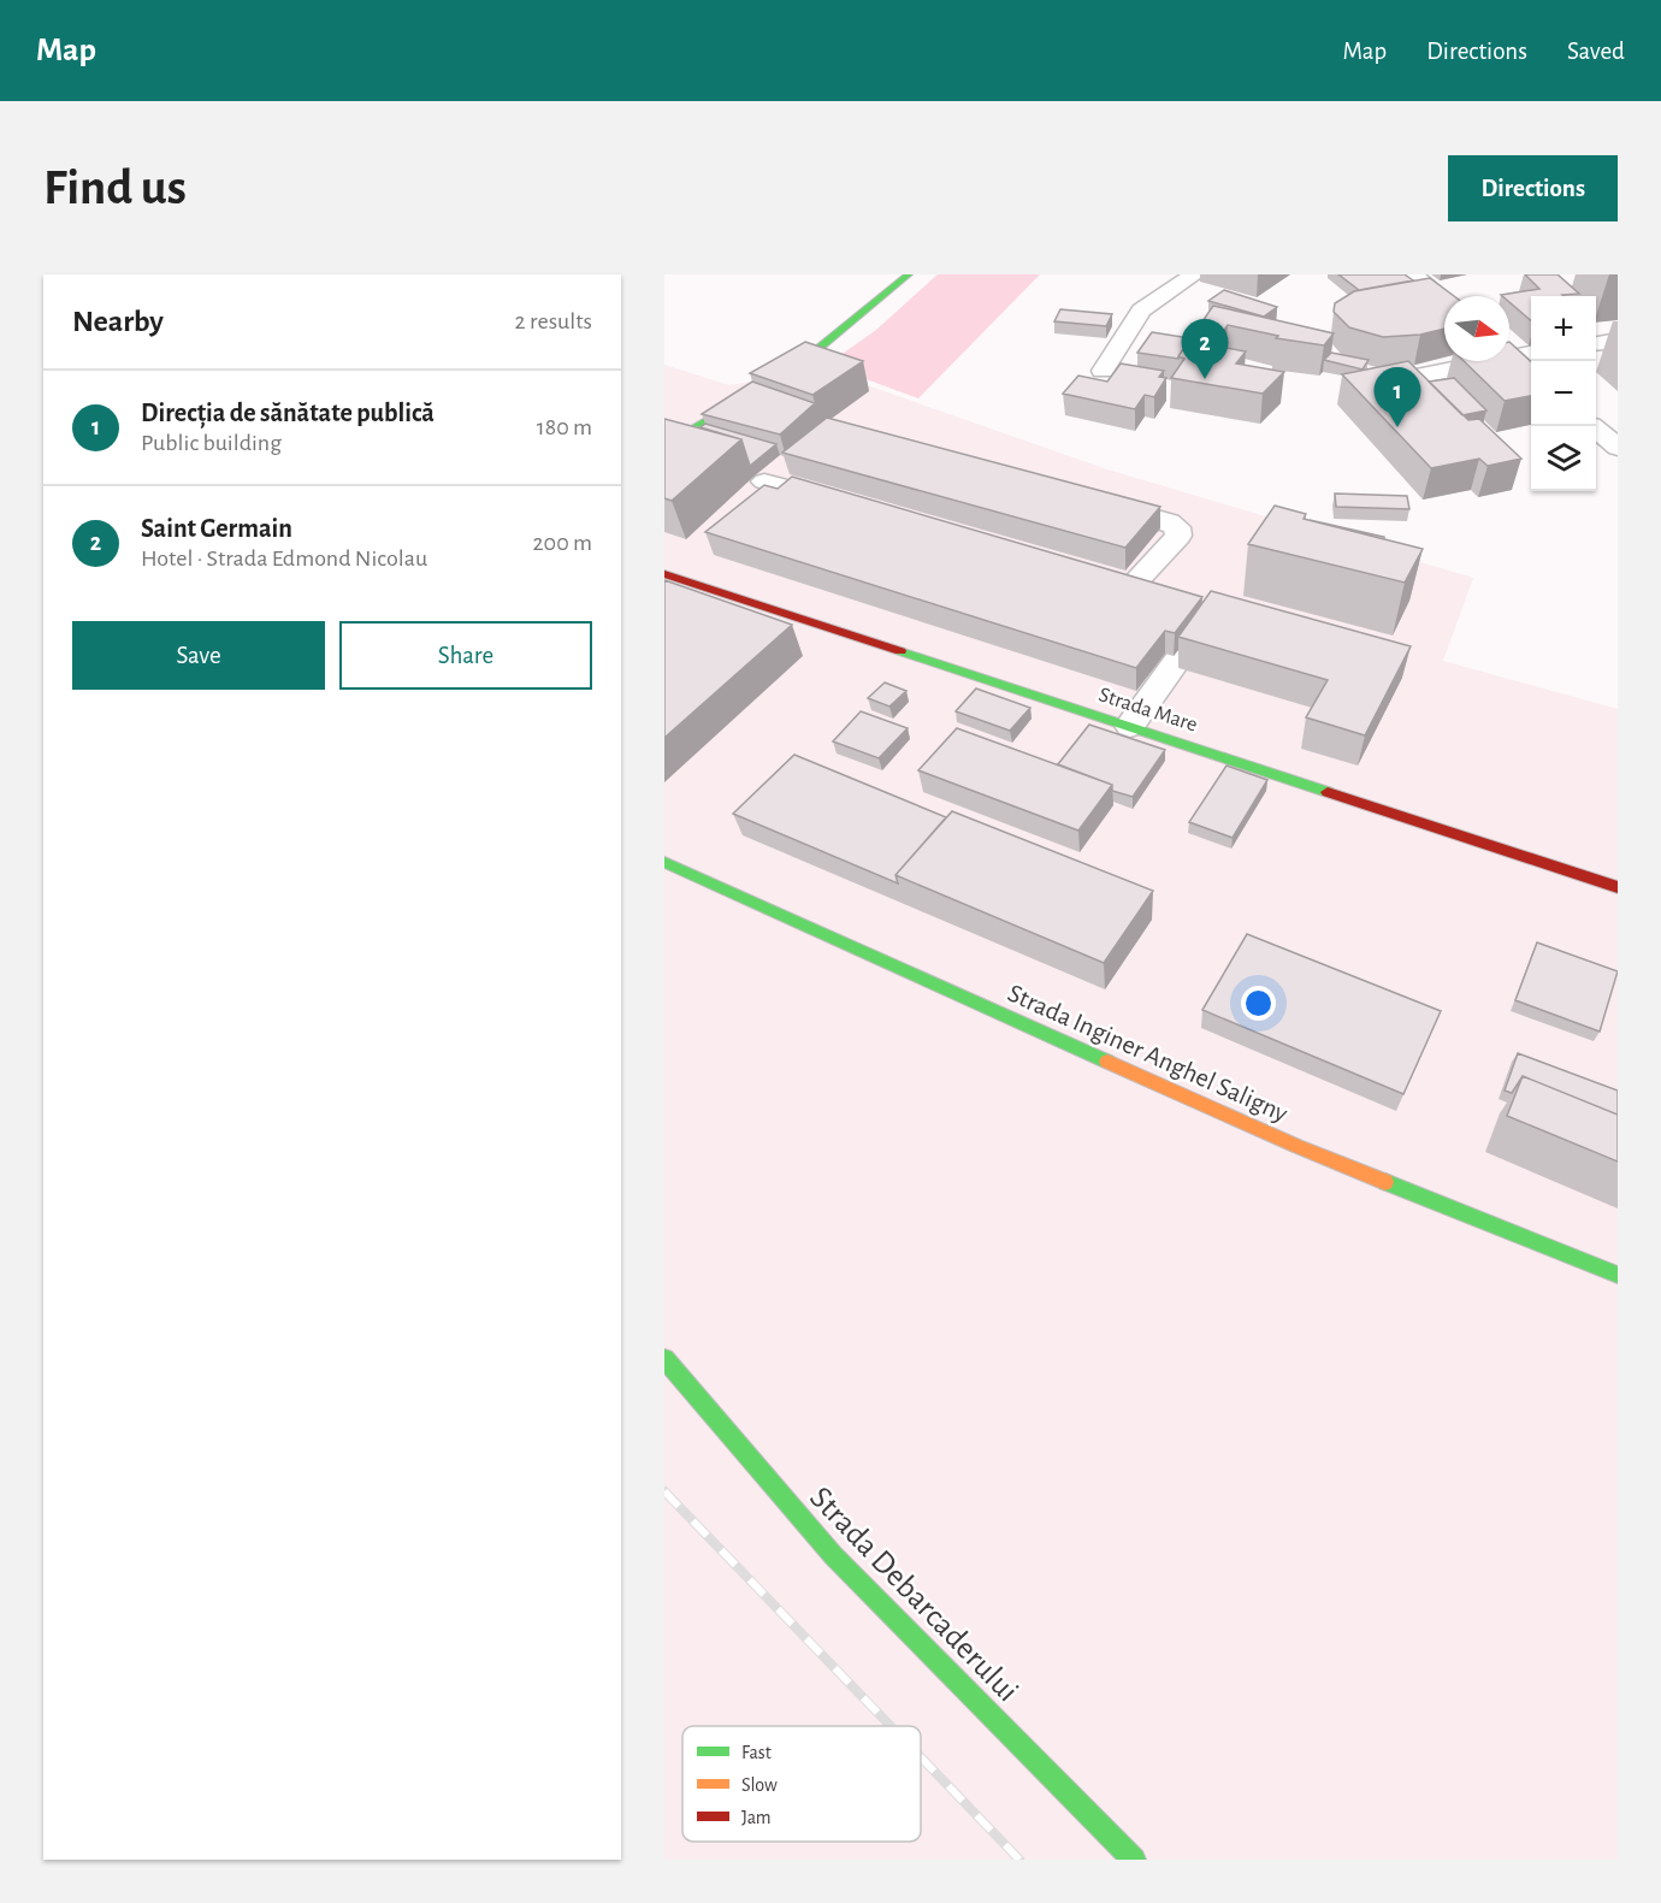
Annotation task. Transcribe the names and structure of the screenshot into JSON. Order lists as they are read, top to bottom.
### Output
{
  "streets": {
    "street": ["Strada Mare", "Strada Inginer Anghel Saligny", "Strada Debarcaderului"]
  },
  "legend": ["Fast", "Slow", "Jam"],
  "north": "right",
  "page": {
    "header": "Map",
    "nav": ["Map", "Directions", "Saved"],
    "buttons": [
      "Directions",
      ["Save", "Share"]
    ],
    "title": "Find us",
    "heading": ["Nearby", "2 results"],
    "map_buttons": ["+", "−"],
    "pins": ["2", "1"],
    "list": [
      {
        "mark": "1",
        "name": "Direcția de sănătate publică",
        "note": "Public building",
        "value": "180 m"
      },
      {
        "mark": "2",
        "name": "Saint Germain",
        "note": "Hotel · Strada Edmond Nicolau",
        "value": "200 m"
      }
    ]
  }
}
